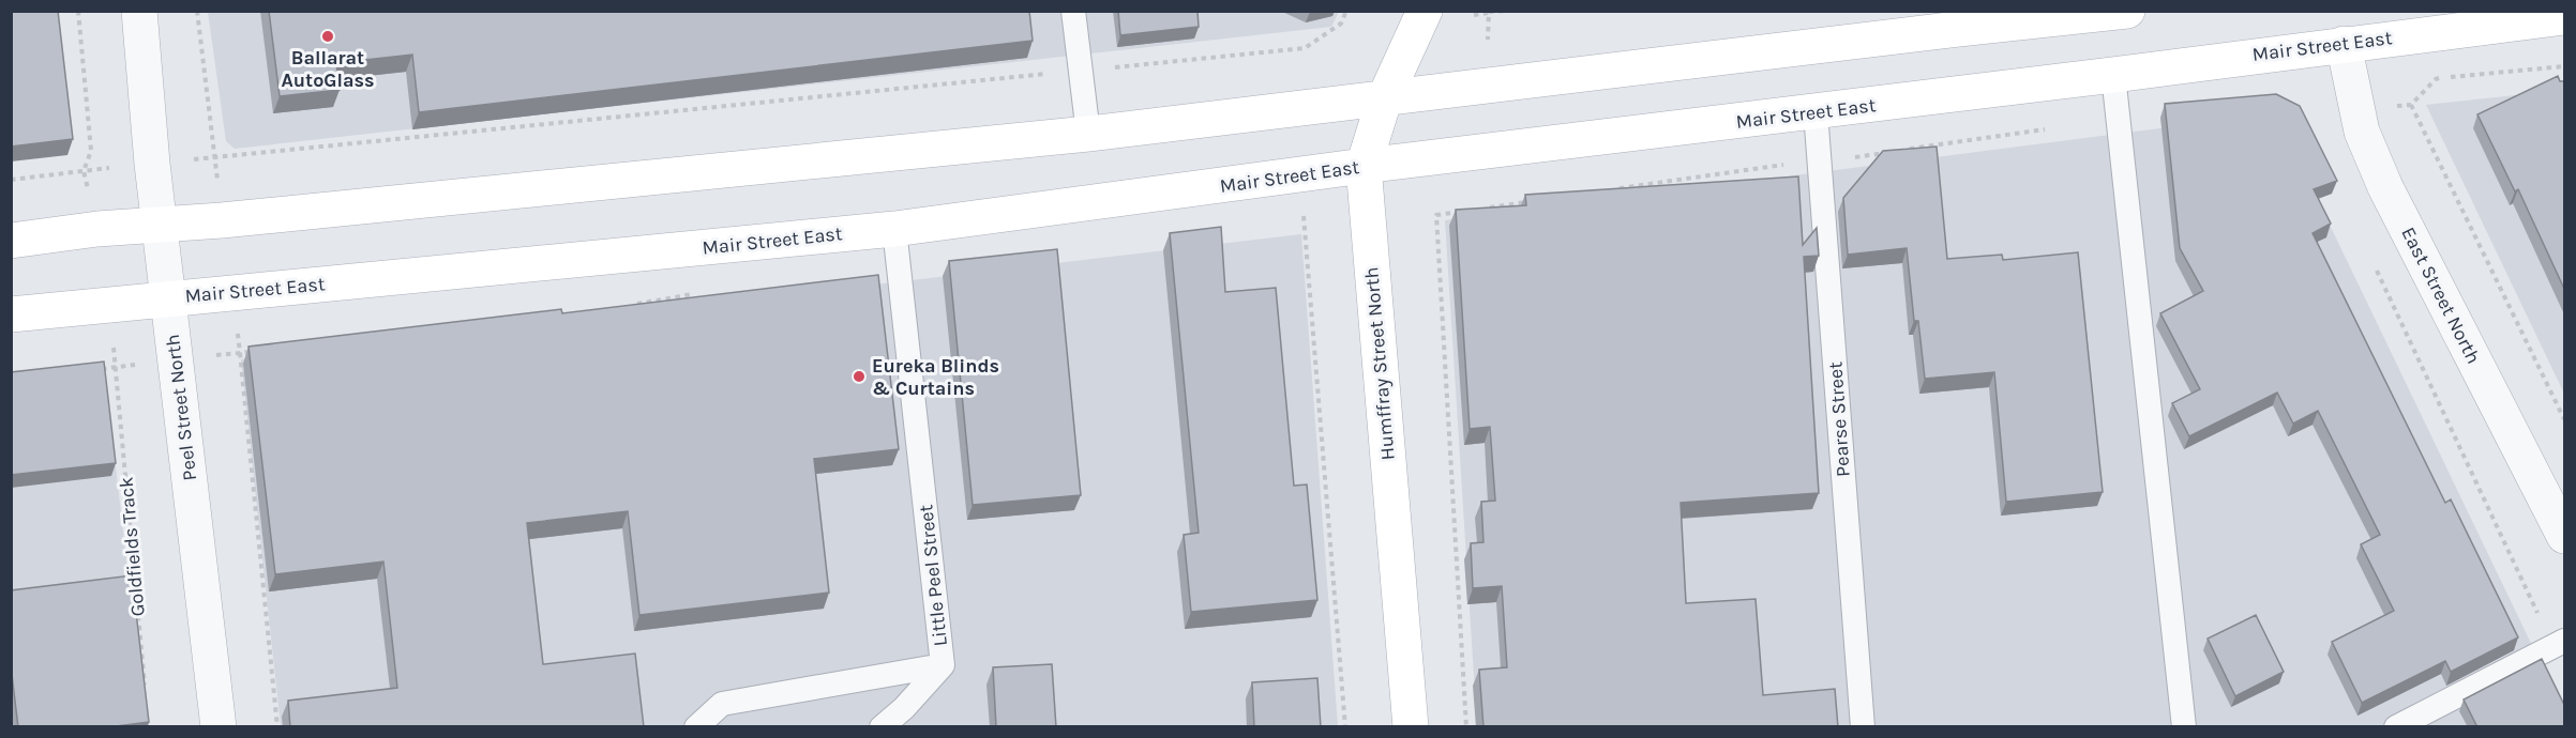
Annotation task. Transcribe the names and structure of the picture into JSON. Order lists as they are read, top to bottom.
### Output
{
  "streets": {
    "main road": ["Mair Street East", "Humffray Street North"],
    "street": ["East Street North", "Peel Street North"],
    "lane": ["Pearse Street", "Little Peel Street"],
    "path": ["Goldfields Track"]
  },
  "crossings": [
    ["Mair Street East", "East Street North"],
    ["Mair Street East", "Humffray Street North"],
    ["Mair Street East", "Peel Street North"],
    ["Mair Street East", "Pearse Street"],
    ["Mair Street East", "Little Peel Street"]
  ],
  "places": ["Ballarat AutoGlass", "Eureka Blinds & Curtains"]
}
